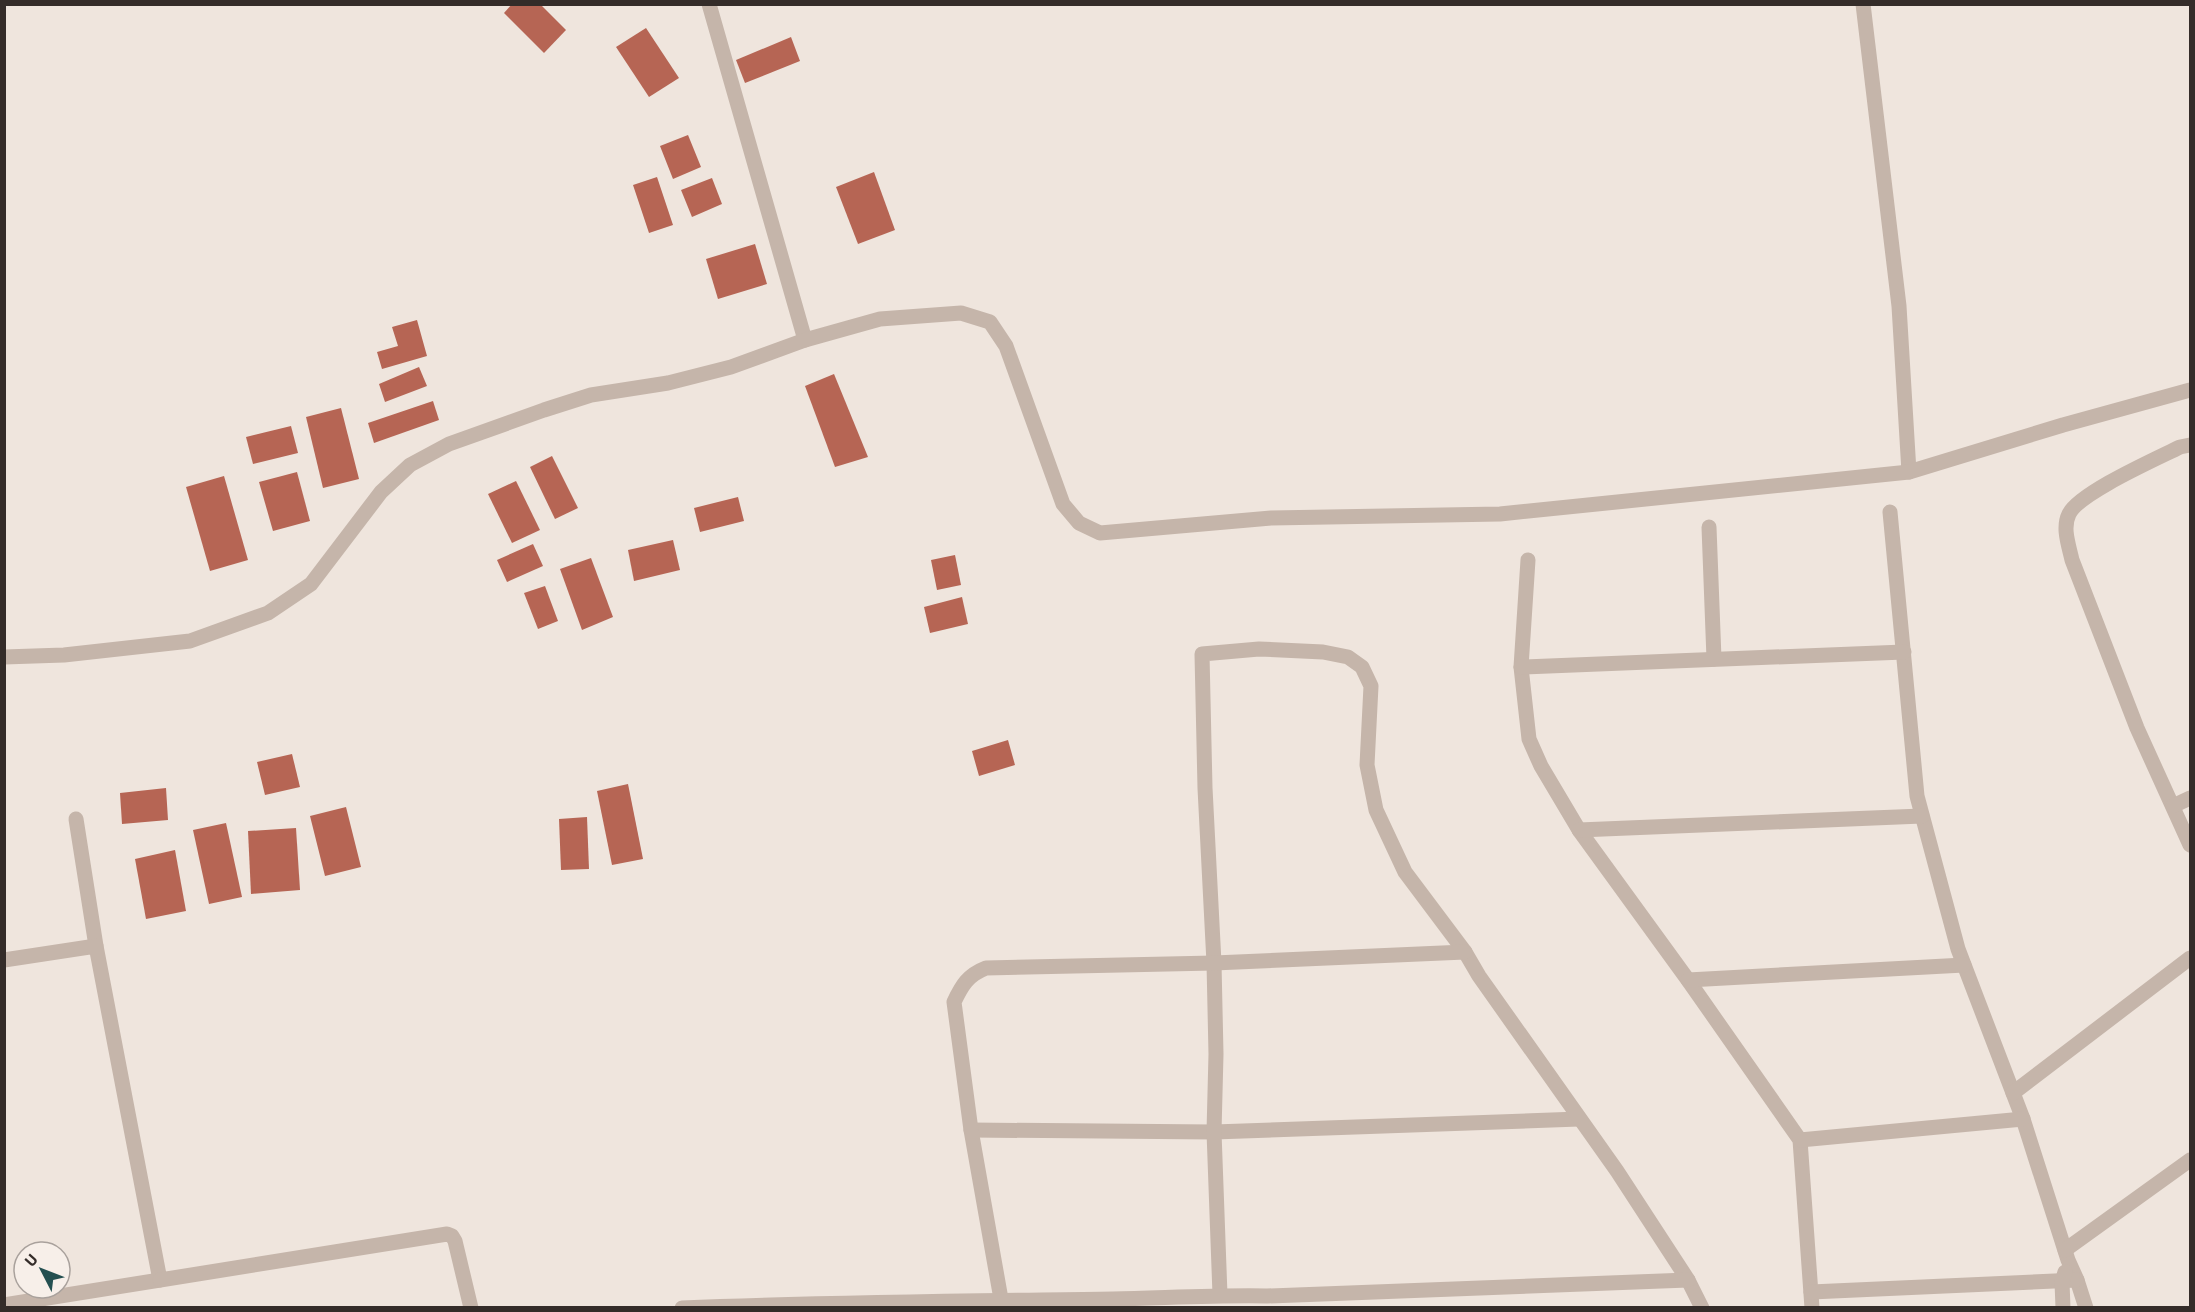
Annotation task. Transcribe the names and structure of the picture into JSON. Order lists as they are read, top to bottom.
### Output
{
  "north": "top left"
}
